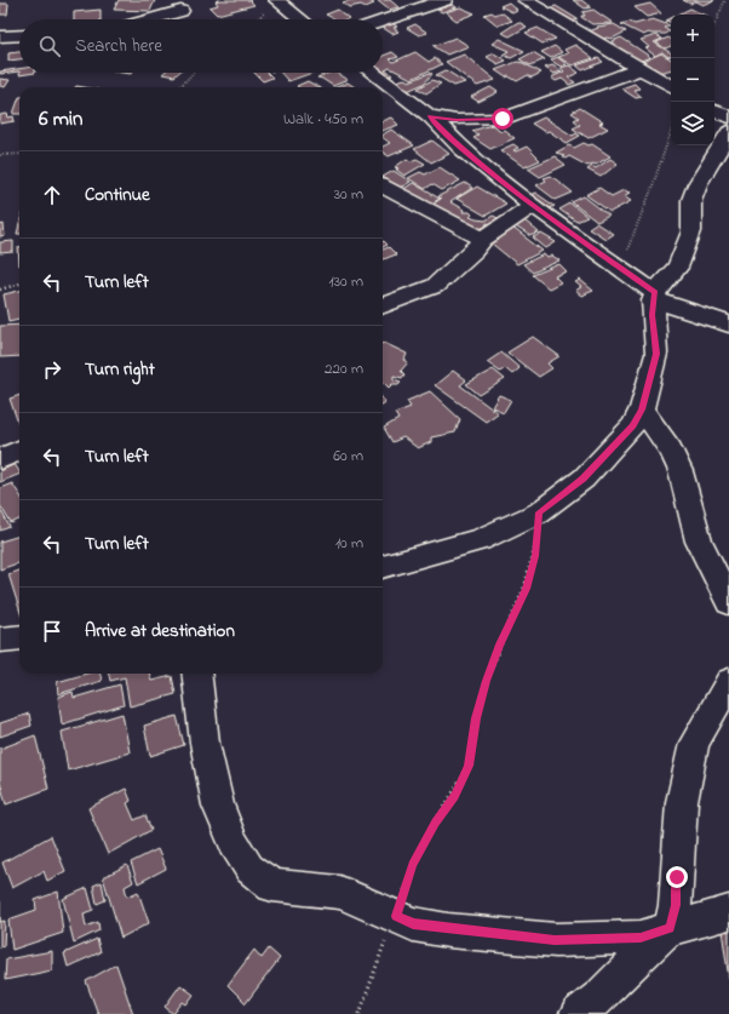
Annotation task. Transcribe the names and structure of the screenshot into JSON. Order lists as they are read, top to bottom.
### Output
{
  "page": {
    "map_buttons": ["+", "−"],
    "search": "Search here",
    "heading": ["6 min", "Walk · 450 m"],
    "list": [
      ["Continue", "30 m"],
      ["Turn left", "130 m"],
      ["Turn right", "220 m"],
      ["Turn left", "60 m"],
      ["Turn left", "10 m"],
      "Arrive at destination"
    ]
  }
}
